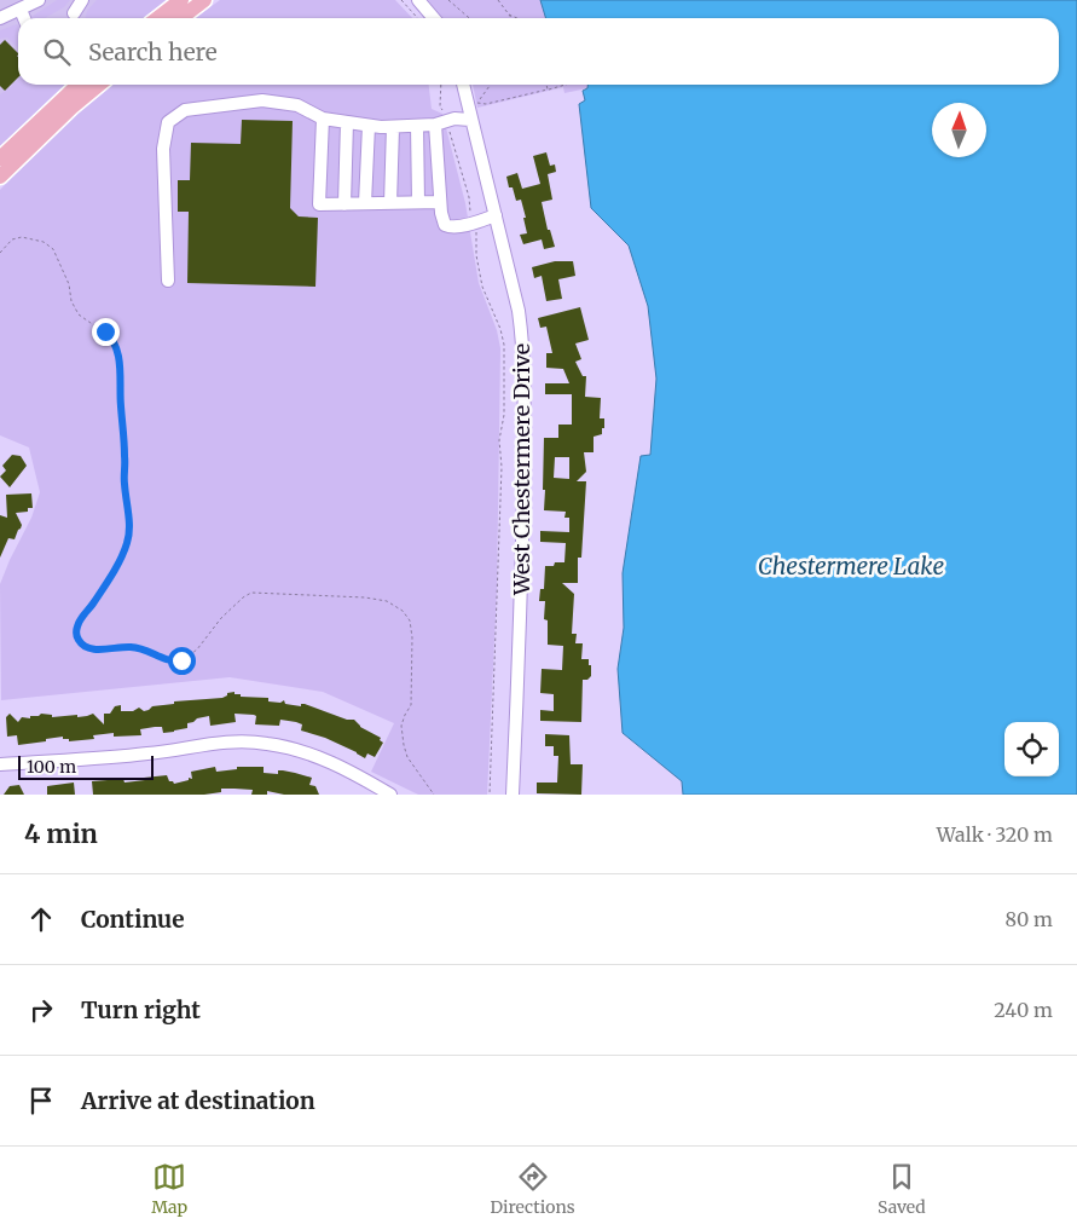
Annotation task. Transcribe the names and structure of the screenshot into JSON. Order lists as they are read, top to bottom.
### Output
{
  "streets": {
    "street": ["West Chestermere Drive"]
  },
  "water": ["Chestermere Lake"],
  "scale_bar": "100 m",
  "north": "top",
  "page": {
    "search": "Search here",
    "scale": "100 m",
    "heading": ["4 min", "Walk · 320 m"],
    "list": [
      ["Continue", "80 m"],
      ["Turn right", "240 m"],
      "Arrive at destination"
    ],
    "nav": ["Map", "Directions", "Saved"]
  }
}
